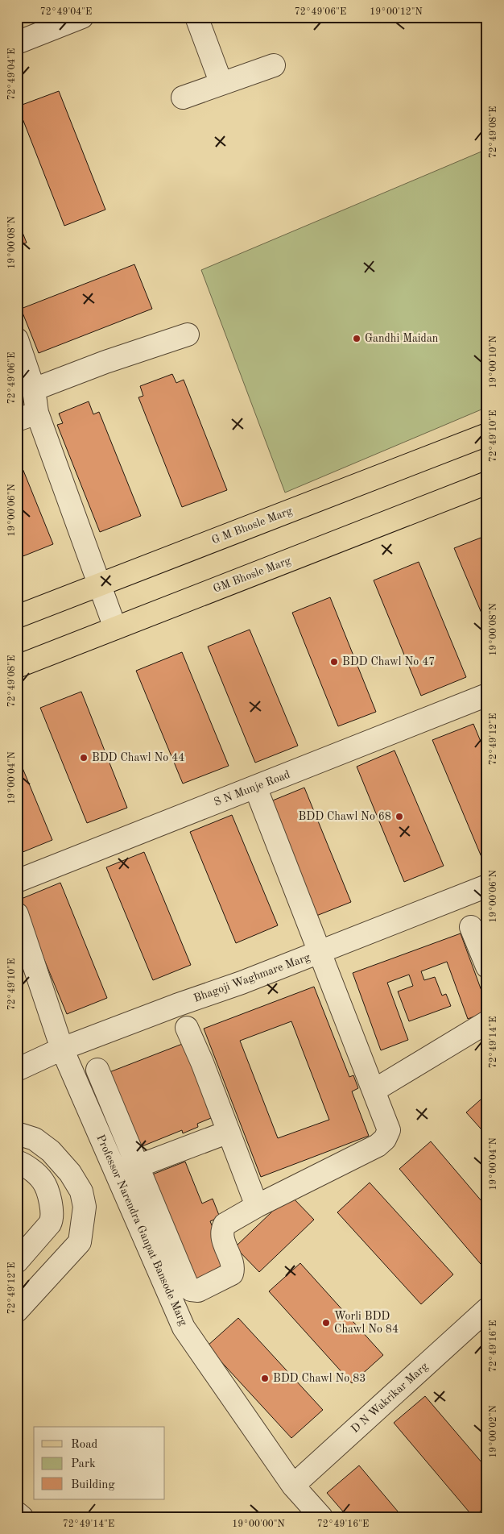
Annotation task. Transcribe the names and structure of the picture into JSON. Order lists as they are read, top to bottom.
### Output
{
  "streets": {
    "main road": ["G M Bhosle Marg", "GM Bhosle Marg"],
    "street": [
      "S N Munje Road",
      "Bhagoji Waghmare Marg",
      "Professor Narendra Ganpat Bansode Marg",
      "D N Wakrikar Marg"
    ]
  },
  "crossings": [
    ["Bhagoji Waghmare Marg", "Professor Narendra Ganpat Bansode Marg"],
    ["Professor Narendra Ganpat Bansode Marg", "D N Wakrikar Marg"]
  ],
  "places": [
    "Gandhi Maidan",
    "BDD Chawl No 47",
    "BDD Chawl No 44",
    "BDD Chawl No 68",
    "Worli BDD Chawl No 84",
    "BDD Chawl No 83"
  ],
  "legend": ["Road", "Park", "Building"],
  "coordinates": [
    "72°49'04\"E",
    "72°49'06\"E",
    "19°00'12\"N",
    "72°49'08\"E",
    "19°00'08\"N",
    "19°00'10\"N",
    "72°49'10\"E",
    "19°00'06\"N",
    "72°49'12\"E",
    "19°00'04\"N",
    "72°49'14\"E",
    "72°49'16\"E",
    "19°00'02\"N",
    "19°00'00\"N"
  ]
}
